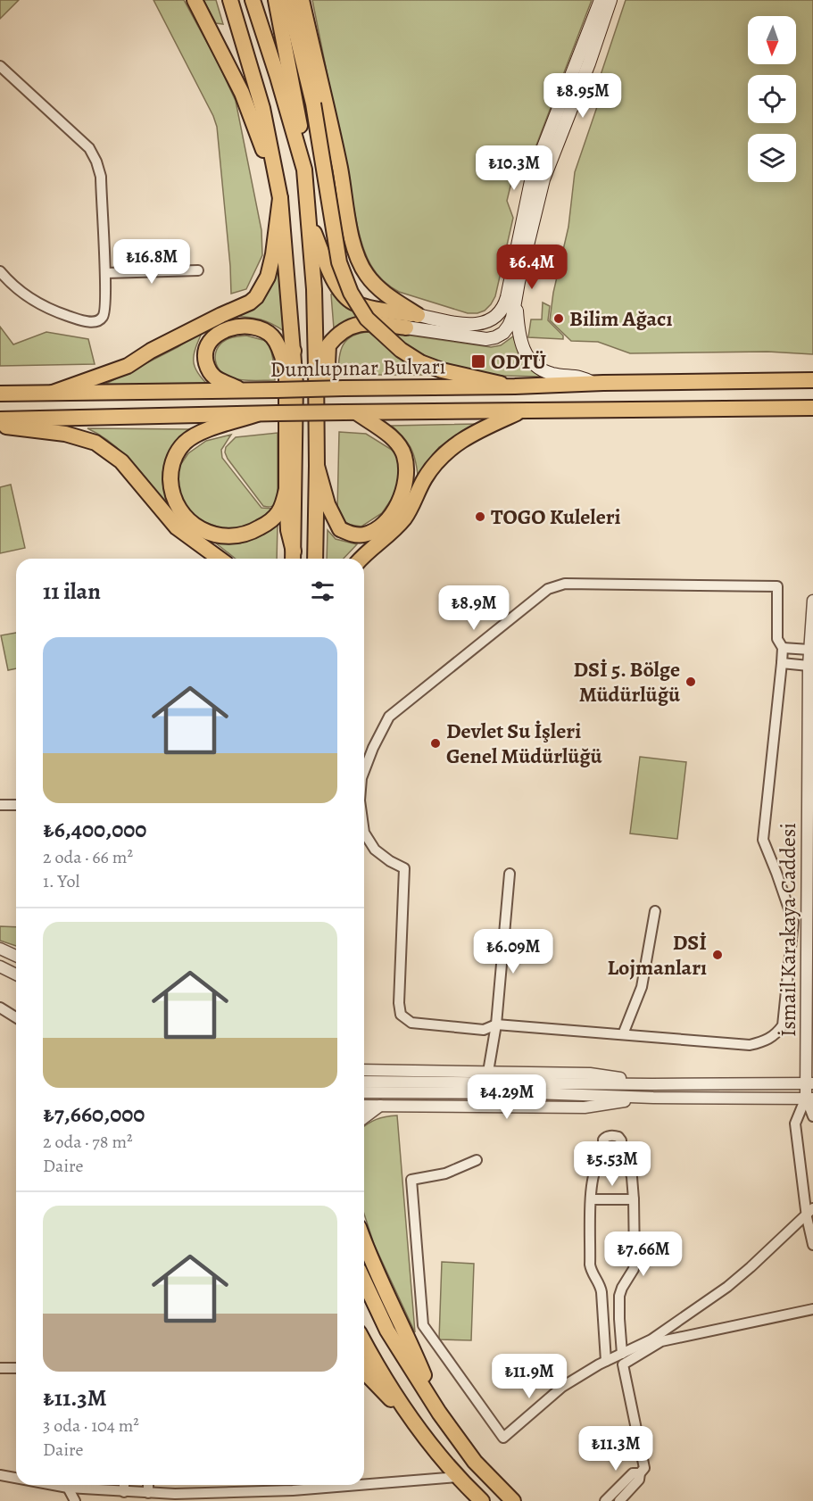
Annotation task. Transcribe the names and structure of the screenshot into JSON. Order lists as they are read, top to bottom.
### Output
{
  "streets": {
    "main road": ["Dumlupınar Bulvarı"],
    "street": ["İsmail Karakaya Caddesi"]
  },
  "places": {
    "other": [
      "Bilim Ağacı",
      "TOGO Kuleleri",
      "DSİ 5. Bölge Müdürlüğü",
      "Devlet Su İşleri Genel Müdürlüğü",
      "DSİ Lojmanları"
    ],
    "transit": ["ODTÜ"]
  },
  "north": "bottom",
  "page": {
    "price": [
      "₺8.95M",
      "₺10.3M",
      "₺16.8M",
      "₺6.4M",
      "₺8.9M",
      "₺6.09M",
      "₺4.29M",
      "₺5.53M",
      "₺7.66M",
      "₺11.9M",
      "₺11.3M"
    ],
    "heading": "11 ilan",
    "list": [
      {
        "name": "₺6,400,000",
        "note": "2 oda · 66 m² · 1. Yol"
      },
      {
        "name": "₺7,660,000",
        "note": "2 oda · 78 m² · Daire"
      },
      {
        "name": "₺11.3M",
        "note": "3 oda · 104 m² · Daire"
      }
    ]
  }
}
